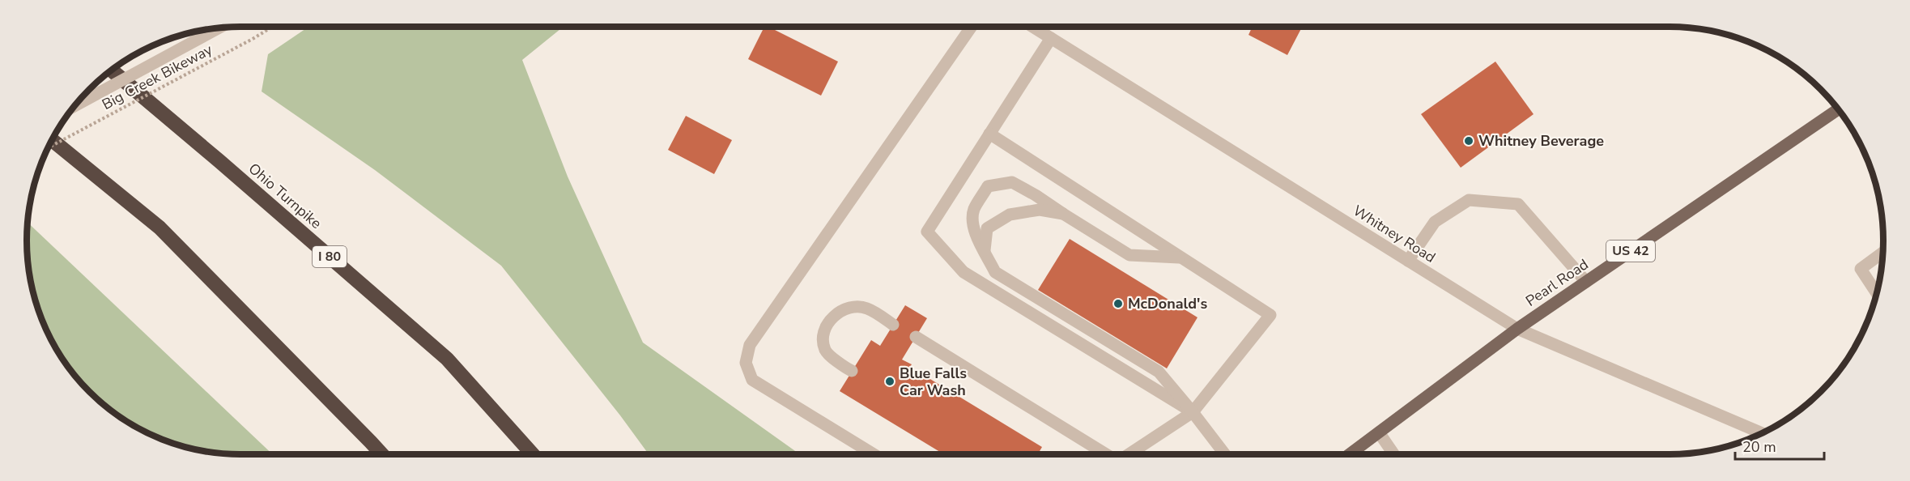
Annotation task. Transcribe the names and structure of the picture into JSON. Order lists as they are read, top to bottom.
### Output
{
  "streets": {
    "highway": ["Ohio Turnpike", "I 80"],
    "main road": ["US 42", "Pearl Road"],
    "street": ["Whitney Road"],
    "path": ["Big Creek Bikeway"]
  },
  "crossings": [
    ["Whitney Road", "Pearl Road"]
  ],
  "places": ["Whitney Beverage", "McDonald's", "Blue Falls Car Wash"],
  "scale_bar": "20 m"
}
